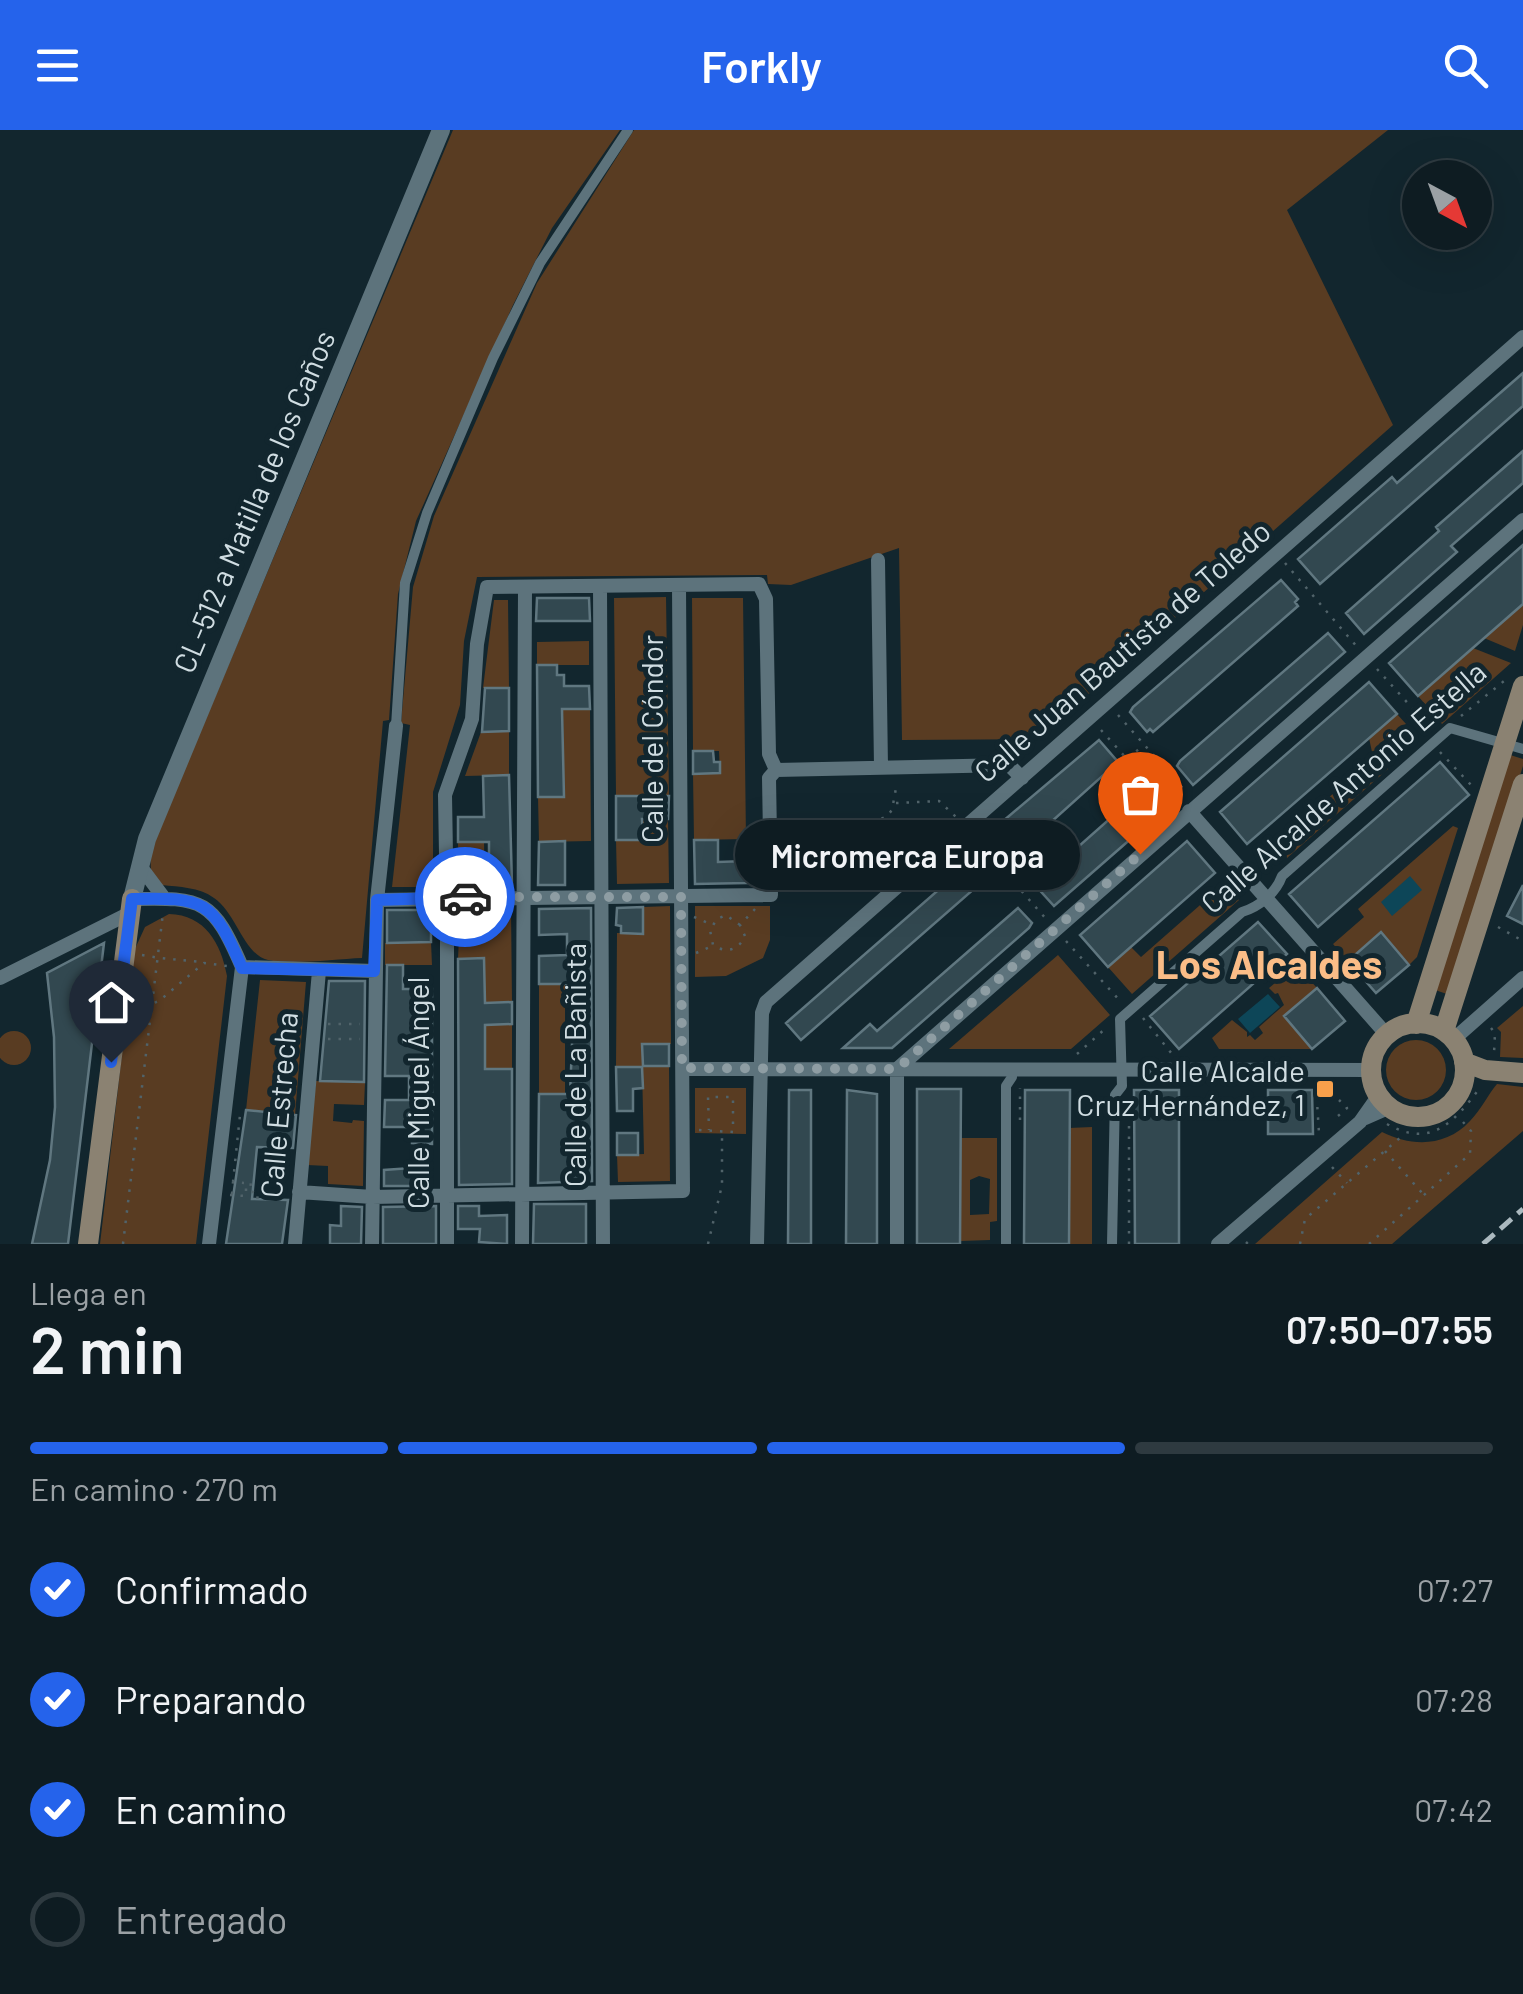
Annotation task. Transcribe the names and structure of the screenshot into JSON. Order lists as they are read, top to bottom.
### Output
{
  "streets": {
    "street": [
      "CL-512 a Matilla de los Caños",
      "Calle Juan Bautista de Toledo",
      "Calle del Cóndor",
      "Calle Alcalde Antonio Estella",
      "Calle de La Bañista",
      "Calle Miguel Ángel",
      "Calle Estrecha"
    ]
  },
  "crossings": [
    ["Calle del Cóndor", "Calle de La Bañista"]
  ],
  "districts": ["Los Alcaldes"],
  "places": {
    "other": ["Micromerca Europa"],
    "transit": ["Calle Alcalde Cruz Hernández, 1"]
  },
  "north": "bottom right",
  "page": {
    "header": "Forkly",
    "bubble": "Micromerca Europa",
    "heading": ["2 min", "Llega en", "07:50–07:55"],
    "bar": "En camino · 270 m",
    "list": [
      ["Confirmado", "07:27"],
      ["Preparando", "07:28"],
      ["En camino", "07:42"],
      "Entregado"
    ]
  }
}
